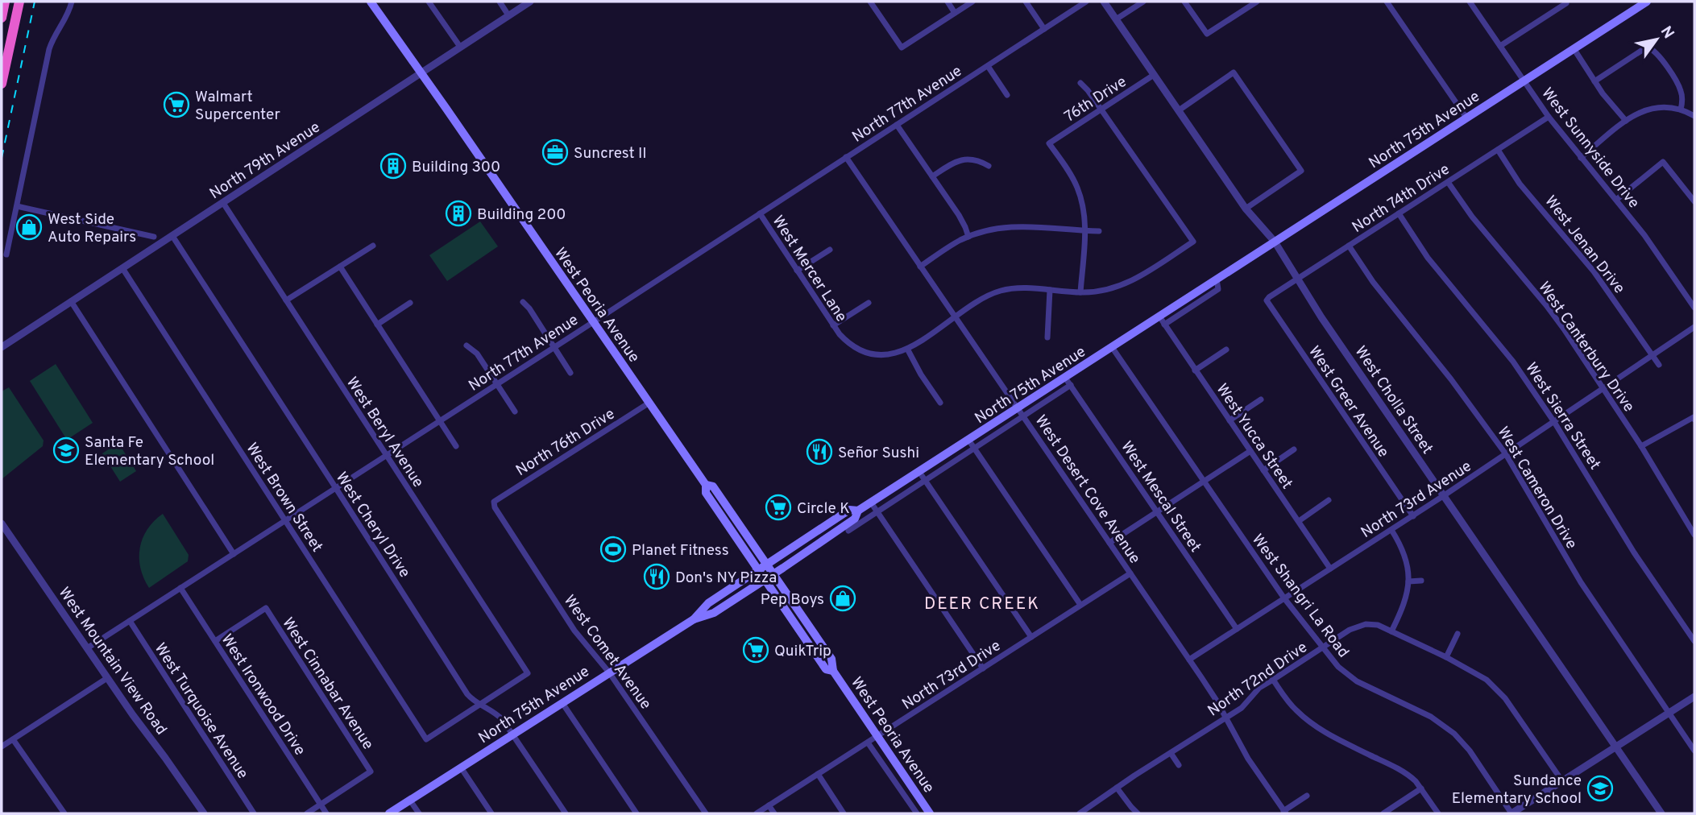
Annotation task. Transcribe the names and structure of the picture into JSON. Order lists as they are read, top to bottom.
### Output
{
  "streets": {
    "main road": ["North 75th Avenue", "West Peoria Avenue"],
    "street": [
      "76th Drive",
      "North 77th Avenue",
      "West Sunnyside Drive",
      "North 79th Avenue",
      "North 74th Drive",
      "West Jenan Drive",
      "West Mercer Lane",
      "West Canterbury Drive",
      "West Cholla Street",
      "West Greer Avenue",
      "West Sierra Street",
      "West Beryl Avenue",
      "West Yucca Street",
      "North 76th Drive",
      "West Cameron Drive",
      "West Desert Cove Avenue",
      "West Mescal Street",
      "West Brown Street",
      "North 73rd Avenue",
      "West Cheryl Drive",
      "West Shangri La Road",
      "West Comet Avenue",
      "West Mountain View Road",
      "North 73rd Drive",
      "North 72nd Drive",
      "West Cinnabar Avenue",
      "West Ironwood Drive",
      "West Turquoise Avenue"
    ]
  },
  "crossings": [
    ["76th Drive", "West Cholla Street"],
    ["North 77th Avenue", "West Mercer Lane"],
    ["North 77th Avenue", "West Peoria Avenue"],
    ["North 77th Avenue", "West Beryl Avenue"],
    ["North 77th Avenue", "West Desert Cove Avenue"],
    ["North 77th Avenue", "West Brown Street"],
    ["North 77th Avenue", "West Cheryl Drive"],
    ["North 77th Avenue", "West Mountain View Road"],
    ["North 77th Avenue", "West Ironwood Drive"],
    ["North 77th Avenue", "West Turquoise Avenue"],
    ["North 75th Avenue", "West Sunnyside Drive"],
    ["North 75th Avenue", "West Peoria Avenue"],
    ["North 75th Avenue", "West Cholla Street"],
    ["North 75th Avenue", "West Yucca Street"],
    ["North 75th Avenue", "West Desert Cove Avenue"],
    ["North 75th Avenue", "West Mescal Street"],
    ["North 75th Avenue", "West Cheryl Drive"],
    ["North 75th Avenue", "West Shangri La Road"],
    ["North 75th Avenue", "West Comet Avenue"],
    ["West Sunnyside Drive", "North 74th Drive"],
    ["North 79th Avenue", "West Peoria Avenue"],
    ["North 79th Avenue", "West Beryl Avenue"],
    ["North 79th Avenue", "West Brown Street"],
    ["North 79th Avenue", "West Cheryl Drive"],
    ["North 74th Drive", "West Jenan Drive"],
    ["North 74th Drive", "West Canterbury Drive"],
    ["North 74th Drive", "West Cholla Street"],
    ["North 74th Drive", "West Greer Avenue"],
    ["North 74th Drive", "West Sierra Street"],
    ["North 74th Drive", "West Cameron Drive"],
    ["West Jenan Drive", "North 73rd Avenue"],
    ["West Peoria Avenue", "North 76th Drive"],
    ["West Peoria Avenue", "North 73rd Drive"],
    ["West Canterbury Drive", "North 73rd Avenue"],
    ["West Cholla Street", "North 73rd Avenue"],
    ["West Greer Avenue", "North 73rd Avenue"],
    ["West Sierra Street", "North 73rd Avenue"],
    ["West Beryl Avenue", "West Brown Street"],
    ["West Beryl Avenue", "West Cheryl Drive"],
    ["West Yucca Street", "North 73rd Avenue"],
    ["North 76th Drive", "West Comet Avenue"],
    ["West Cameron Drive", "North 73rd Avenue"],
    ["West Desert Cove Avenue", "North 73rd Avenue"],
    ["West Desert Cove Avenue", "North 73rd Drive"],
    ["West Desert Cove Avenue", "North 72nd Drive"],
    ["West Mescal Street", "North 73rd Avenue"],
    ["West Brown Street", "West Cheryl Drive"],
    ["North 73rd Avenue", "West Shangri La Road"],
    ["West Shangri La Road", "North 72nd Drive"],
    ["West Cinnabar Avenue", "West Ironwood Drive"]
  ],
  "districts": ["DEER CREEK"],
  "places": {
    "supermarket": ["Walmart Supercenter", "Circle K", "QuikTrip"],
    "office": ["Suncrest II"],
    "building": ["Building 300", "Building 200"],
    "shop": ["West Side Auto Repairs", "Pep Boys"],
    "school or university": ["Santa Fe Elementary School", "Sundance Elementary School"],
    "restaurant": ["Señor Sushi", "Don's NY Pizza"],
    "sports": ["Planet Fitness"]
  },
  "north": "top right"
}
